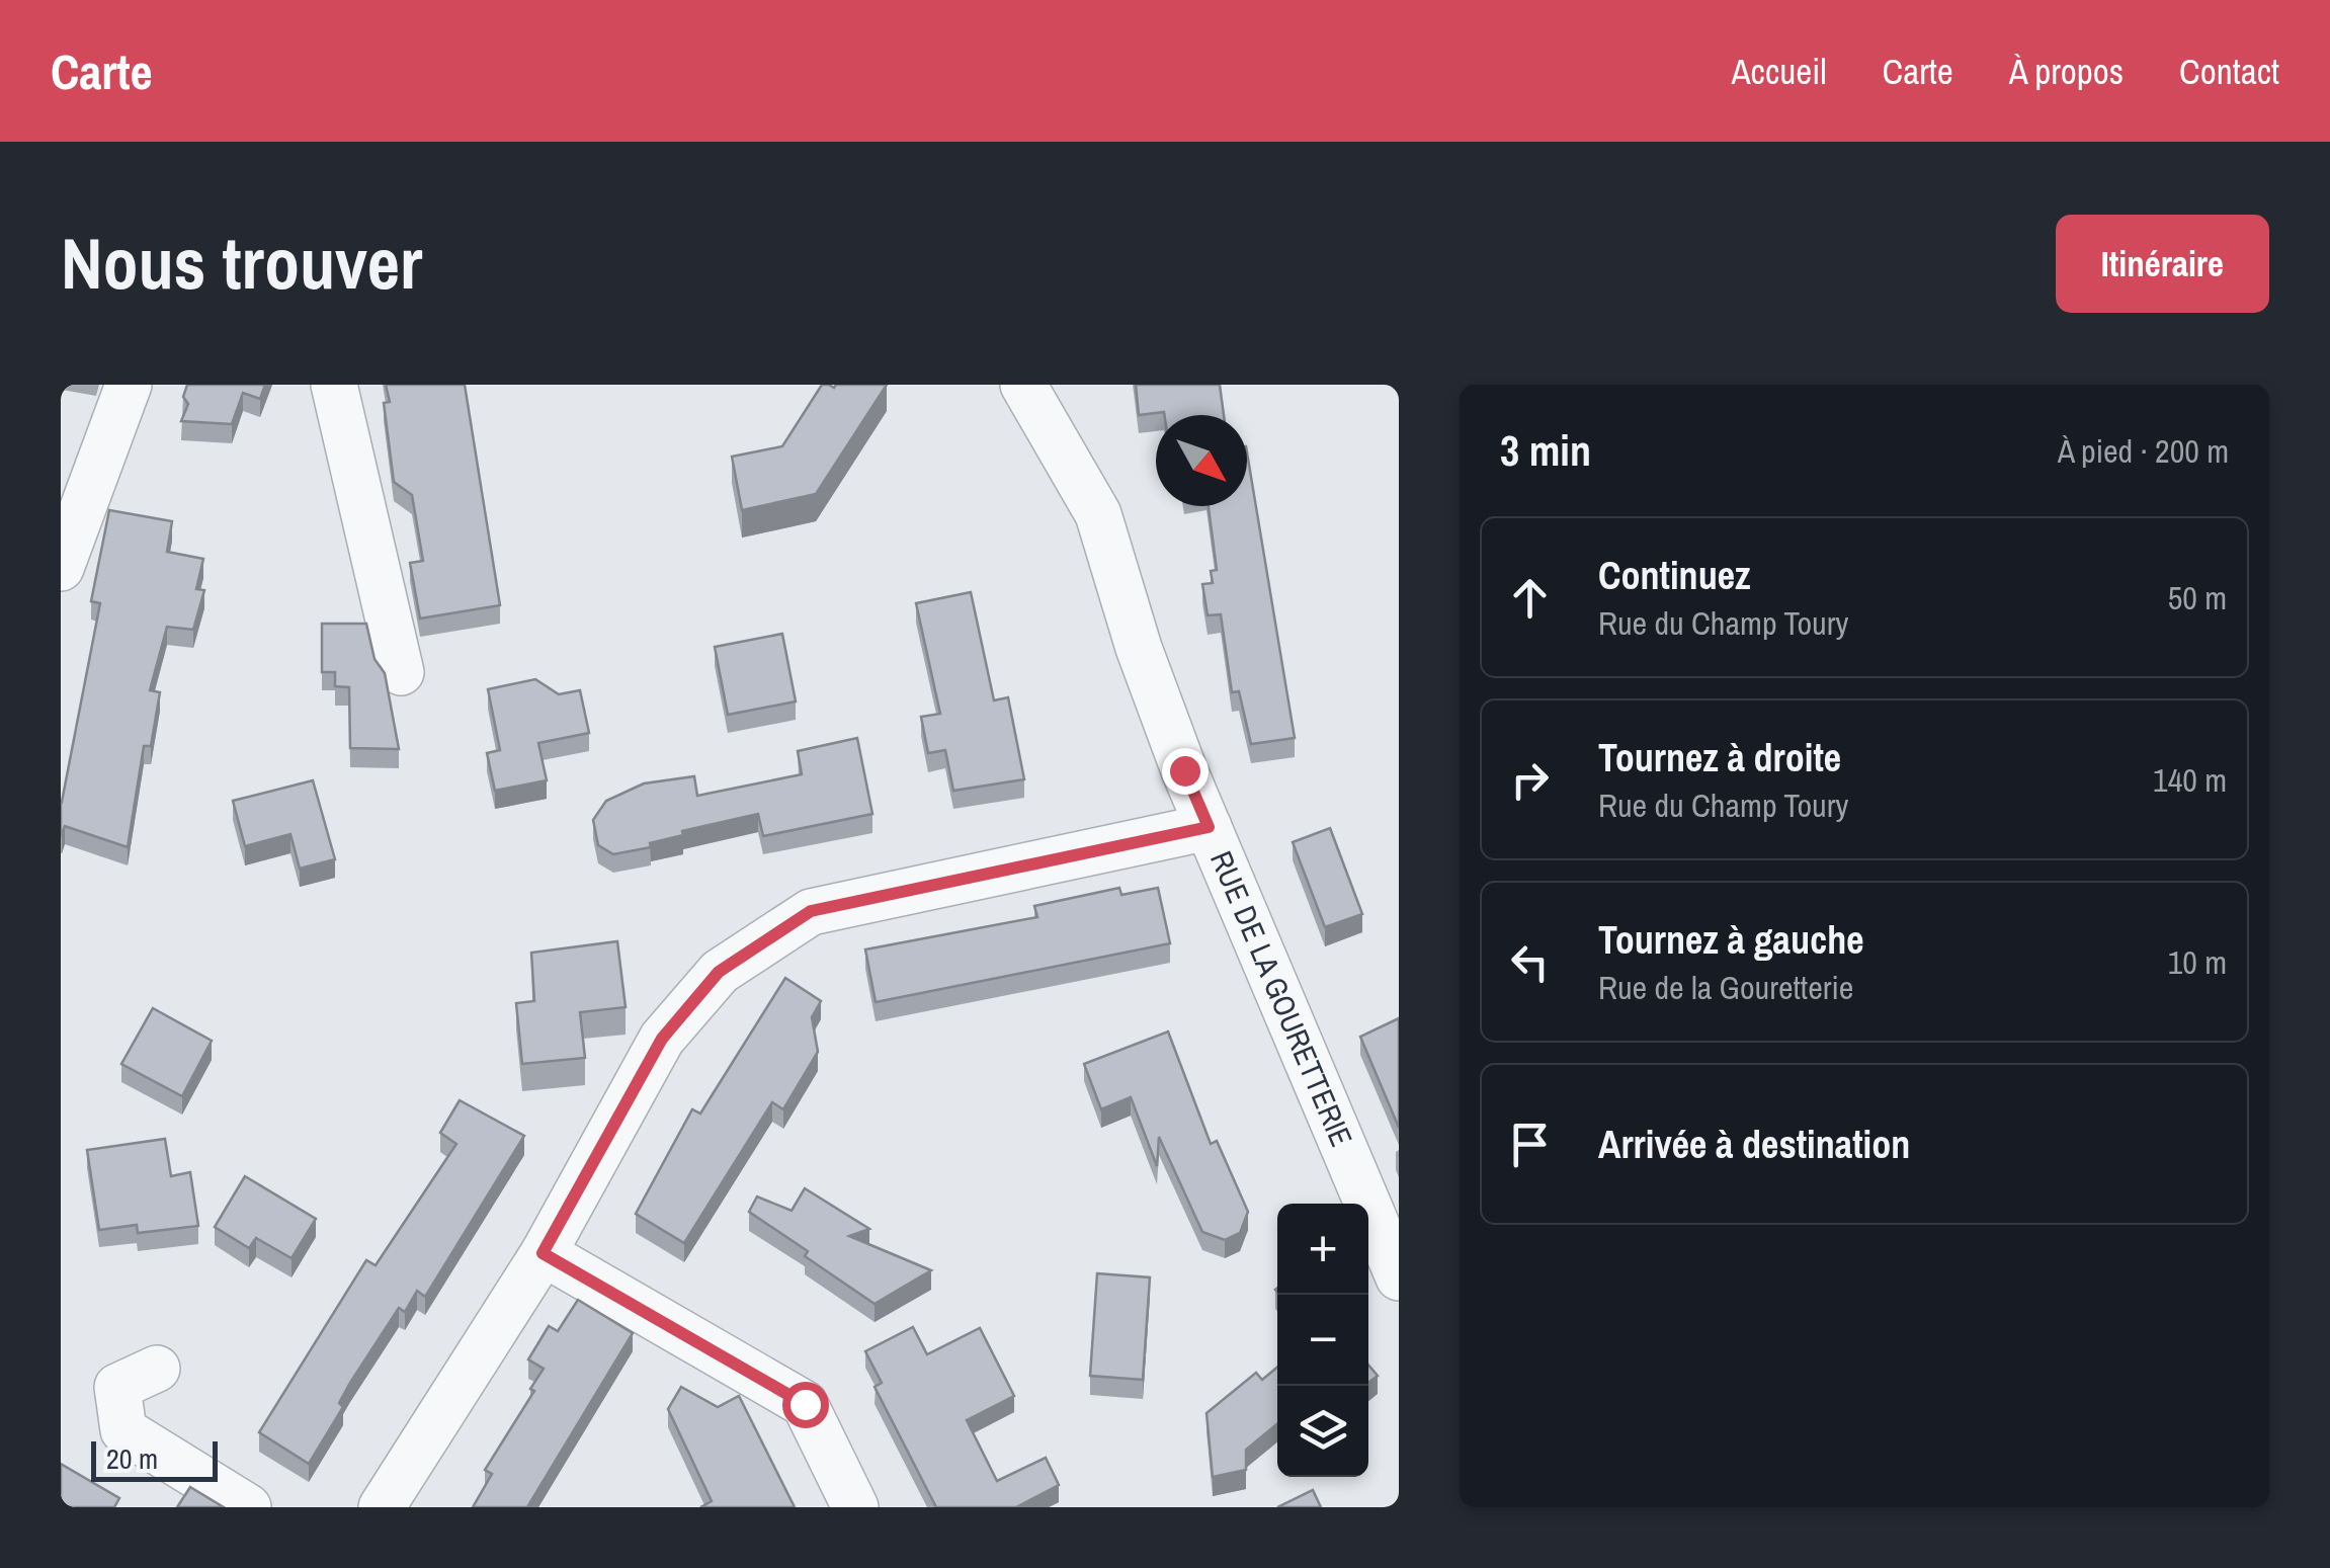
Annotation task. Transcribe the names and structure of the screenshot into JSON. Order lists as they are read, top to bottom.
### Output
{
  "streets": {
    "street": ["RUE DE LA GOURETTERIE"]
  },
  "scale_bar": "20 m",
  "north": "bottom right",
  "page": {
    "header": "Carte",
    "nav": [
      "Accueil",
      "Carte",
      "À propos",
      "Contact"
    ],
    "buttons": "Itinéraire",
    "title": "Nous trouver",
    "heading": ["3 min", "À pied · 200 m"],
    "list": [
      ["Continuez", "Rue du Champ Toury", "50 m"],
      ["Tournez à droite", "Rue du Champ Toury", "140 m"],
      ["Tournez à gauche", "Rue de la Gouretterie", "10 m"],
      "Arrivée à destination"
    ],
    "map_buttons": ["+", "−"],
    "scale": "20 m"
  }
}
